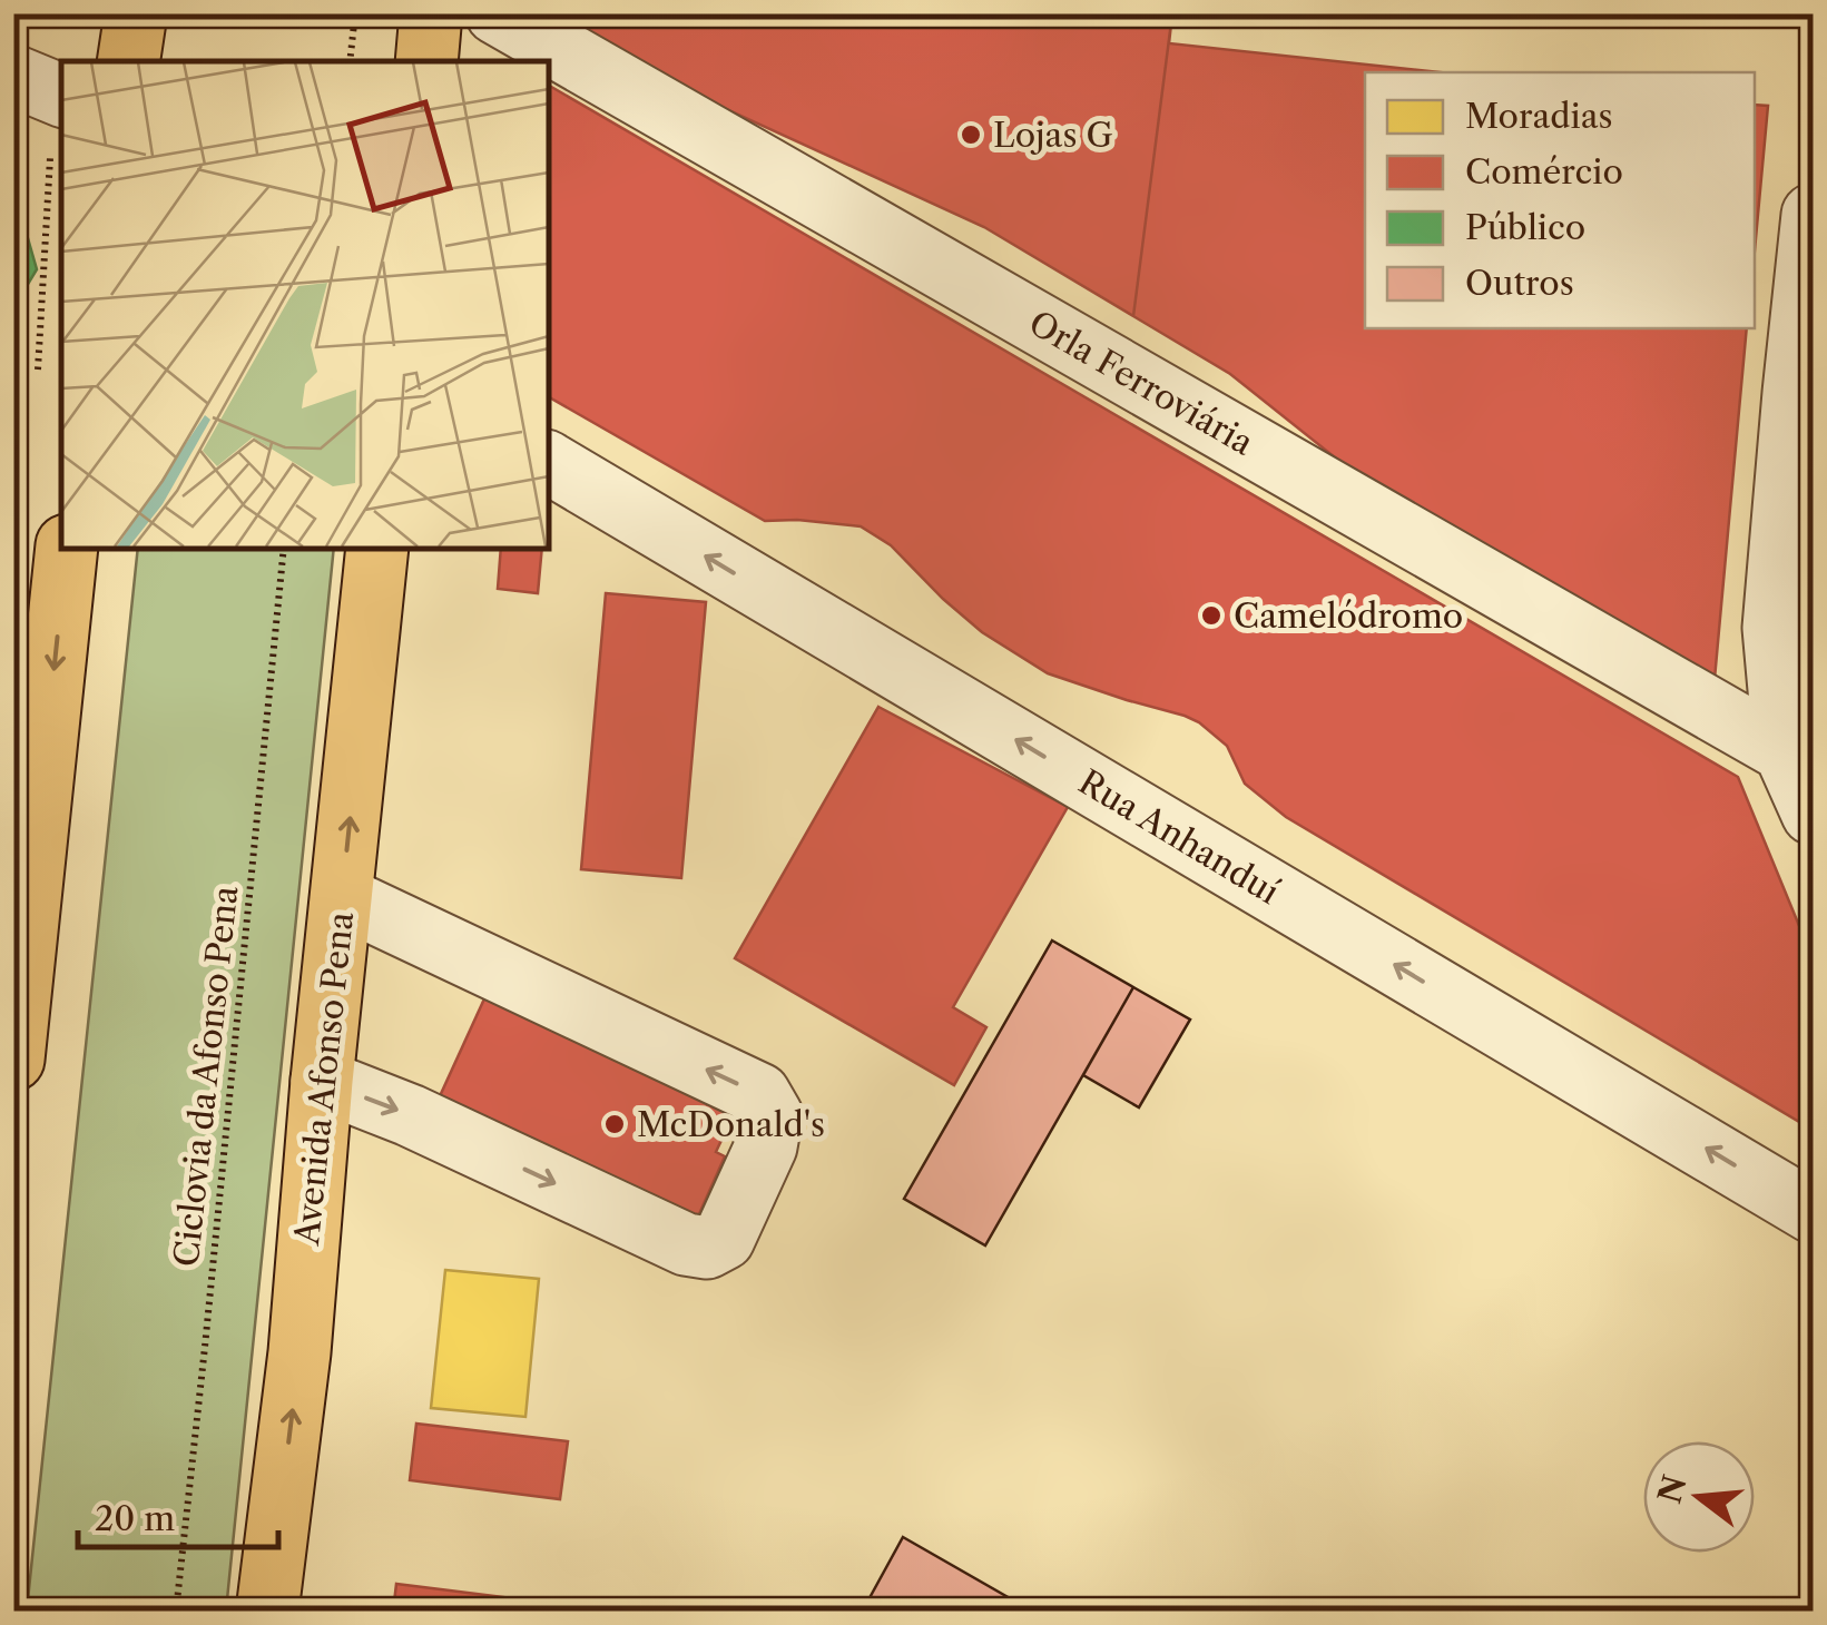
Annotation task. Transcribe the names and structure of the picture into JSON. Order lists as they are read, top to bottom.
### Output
{
  "streets": {
    "main road": ["Avenida Afonso Pena"],
    "street": ["Orla Ferroviária", "Rua Anhanduí"],
    "path": ["Ciclovia da Afonso Pena"]
  },
  "one_way": ["Rua Anhanduí"],
  "places": ["Lojas G", "Camelódromo", "McDonald's"],
  "legend": [
    "Moradias",
    "Comércio",
    "Público",
    "Outros"
  ],
  "scale_bar": "20 m",
  "north": "left"
}
